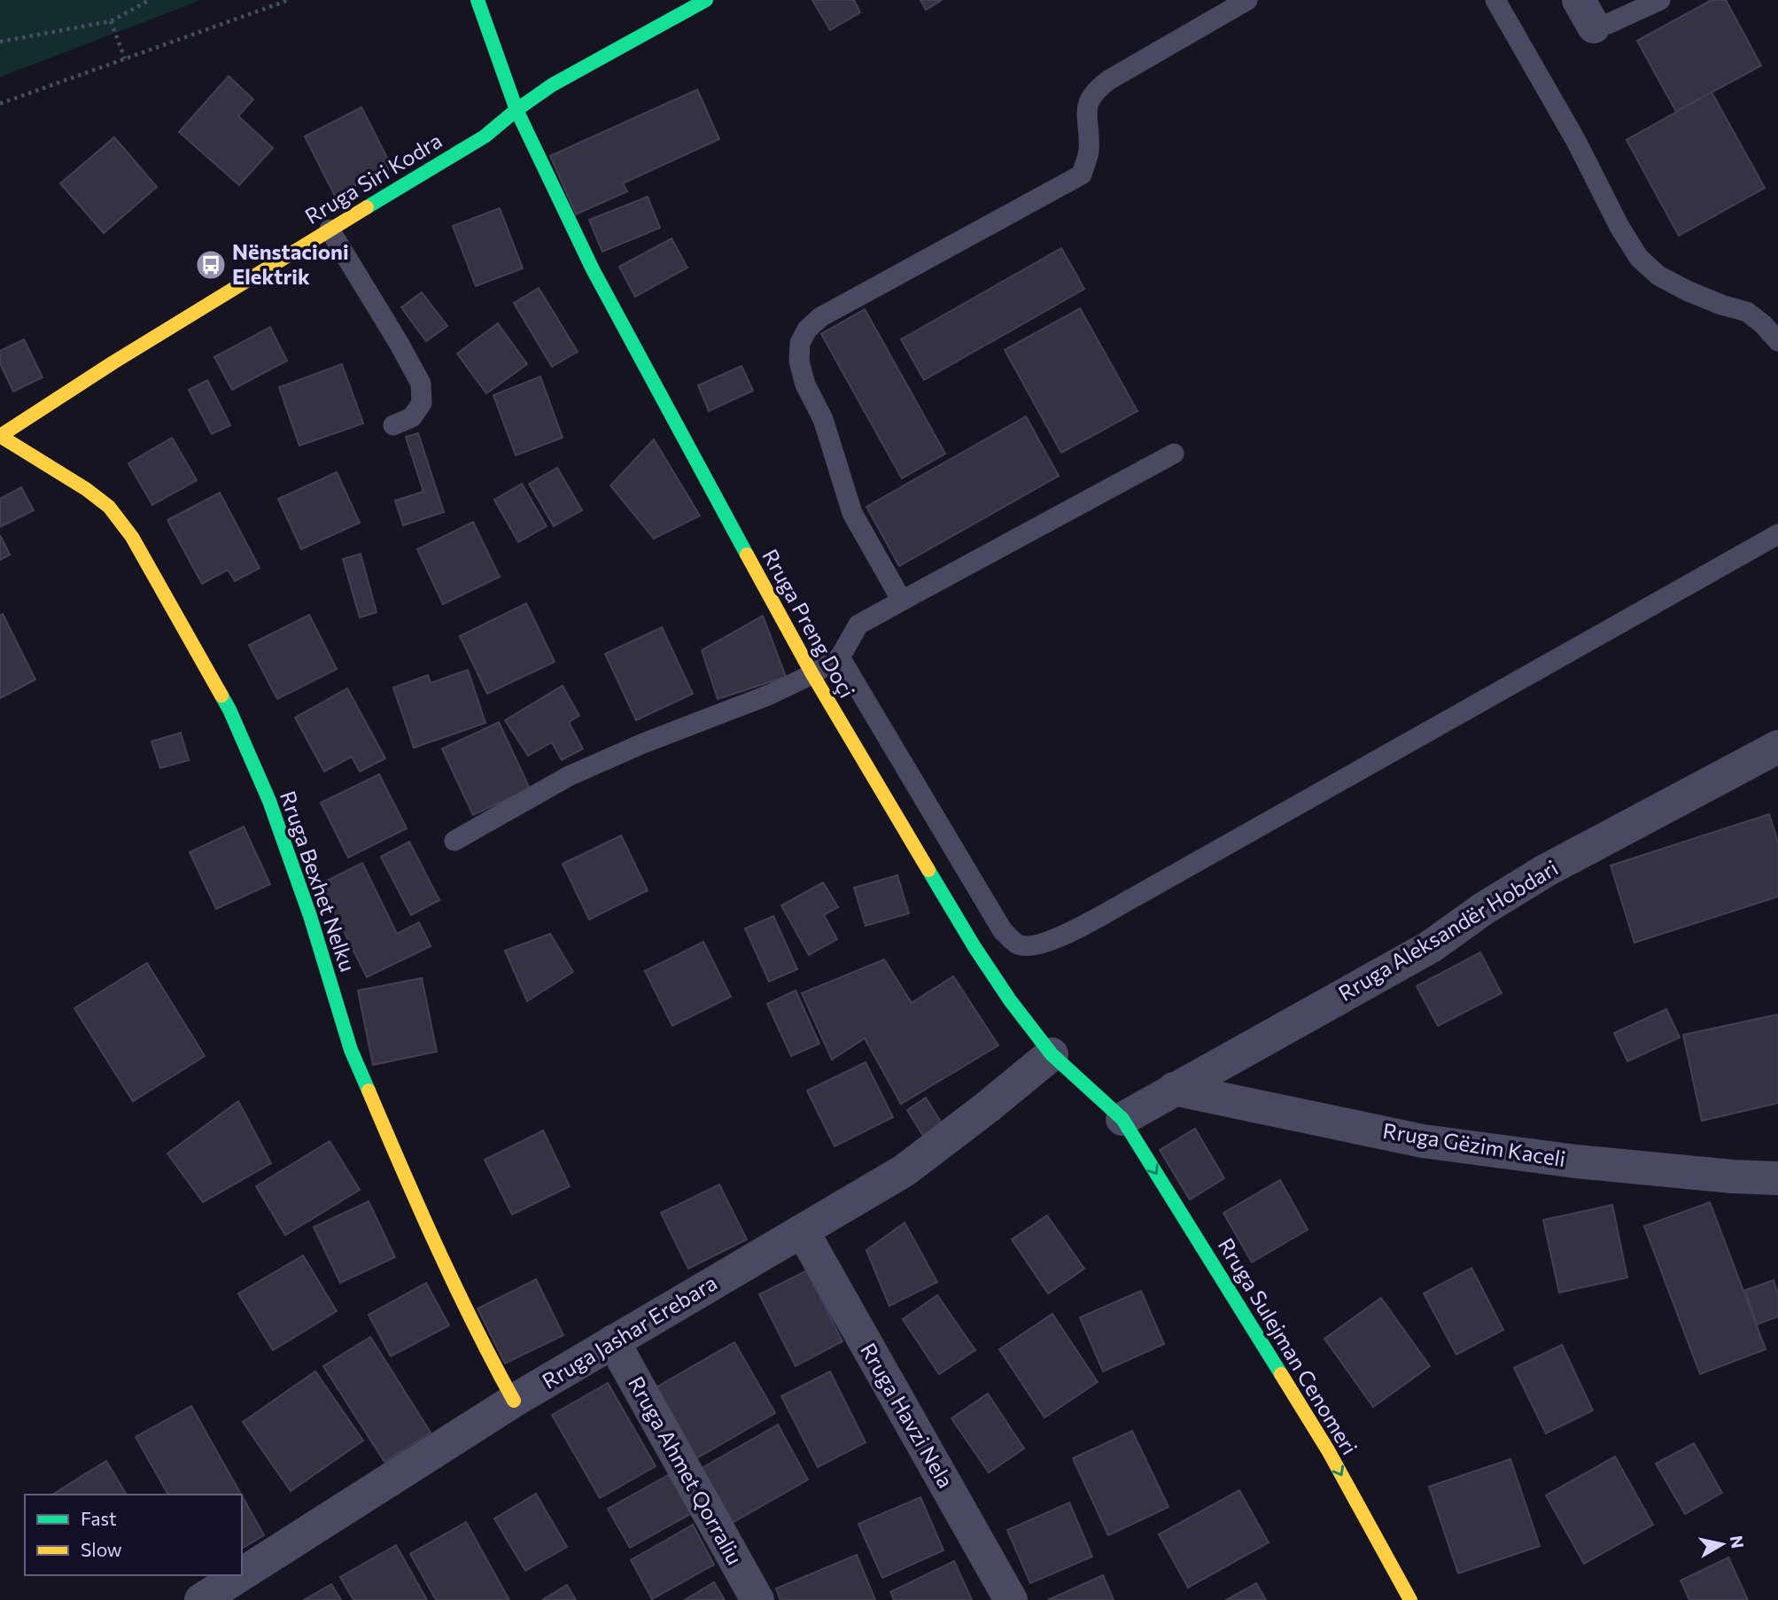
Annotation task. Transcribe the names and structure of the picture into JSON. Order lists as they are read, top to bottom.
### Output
{
  "streets": {
    "street": [
      "Rruga Siri Kodra",
      "Rruga Preng Doçi",
      "Rruga Bexhet Nelku",
      "Rruga Aleksandër Hobdari",
      "Rruga Gëzim Kaceli",
      "Rruga Jashar Erebara",
      "Rruga Sulejman Cenomeri",
      "Rruga Havzi Nela",
      "Rruga Ahmet Qorraliu"
    ]
  },
  "crossings": [
    ["Rruga Siri Kodra", "Rruga Preng Doçi"],
    ["Rruga Siri Kodra", "Rruga Bexhet Nelku"],
    ["Rruga Preng Doçi", "Rruga Aleksandër Hobdari"],
    ["Rruga Preng Doçi", "Rruga Jashar Erebara"],
    ["Rruga Preng Doçi", "Rruga Sulejman Cenomeri"],
    ["Rruga Bexhet Nelku", "Rruga Jashar Erebara"],
    ["Rruga Aleksandër Hobdari", "Rruga Gëzim Kaceli"],
    ["Rruga Aleksandër Hobdari", "Rruga Sulejman Cenomeri"],
    ["Rruga Jashar Erebara", "Rruga Havzi Nela"],
    ["Rruga Jashar Erebara", "Rruga Ahmet Qorraliu"]
  ],
  "one_way": ["Rruga Sulejman Cenomeri"],
  "places": {
    "bus stop": ["Nënstacioni Elektrik"]
  },
  "legend": ["Fast", "Slow"],
  "north": "right"
}
